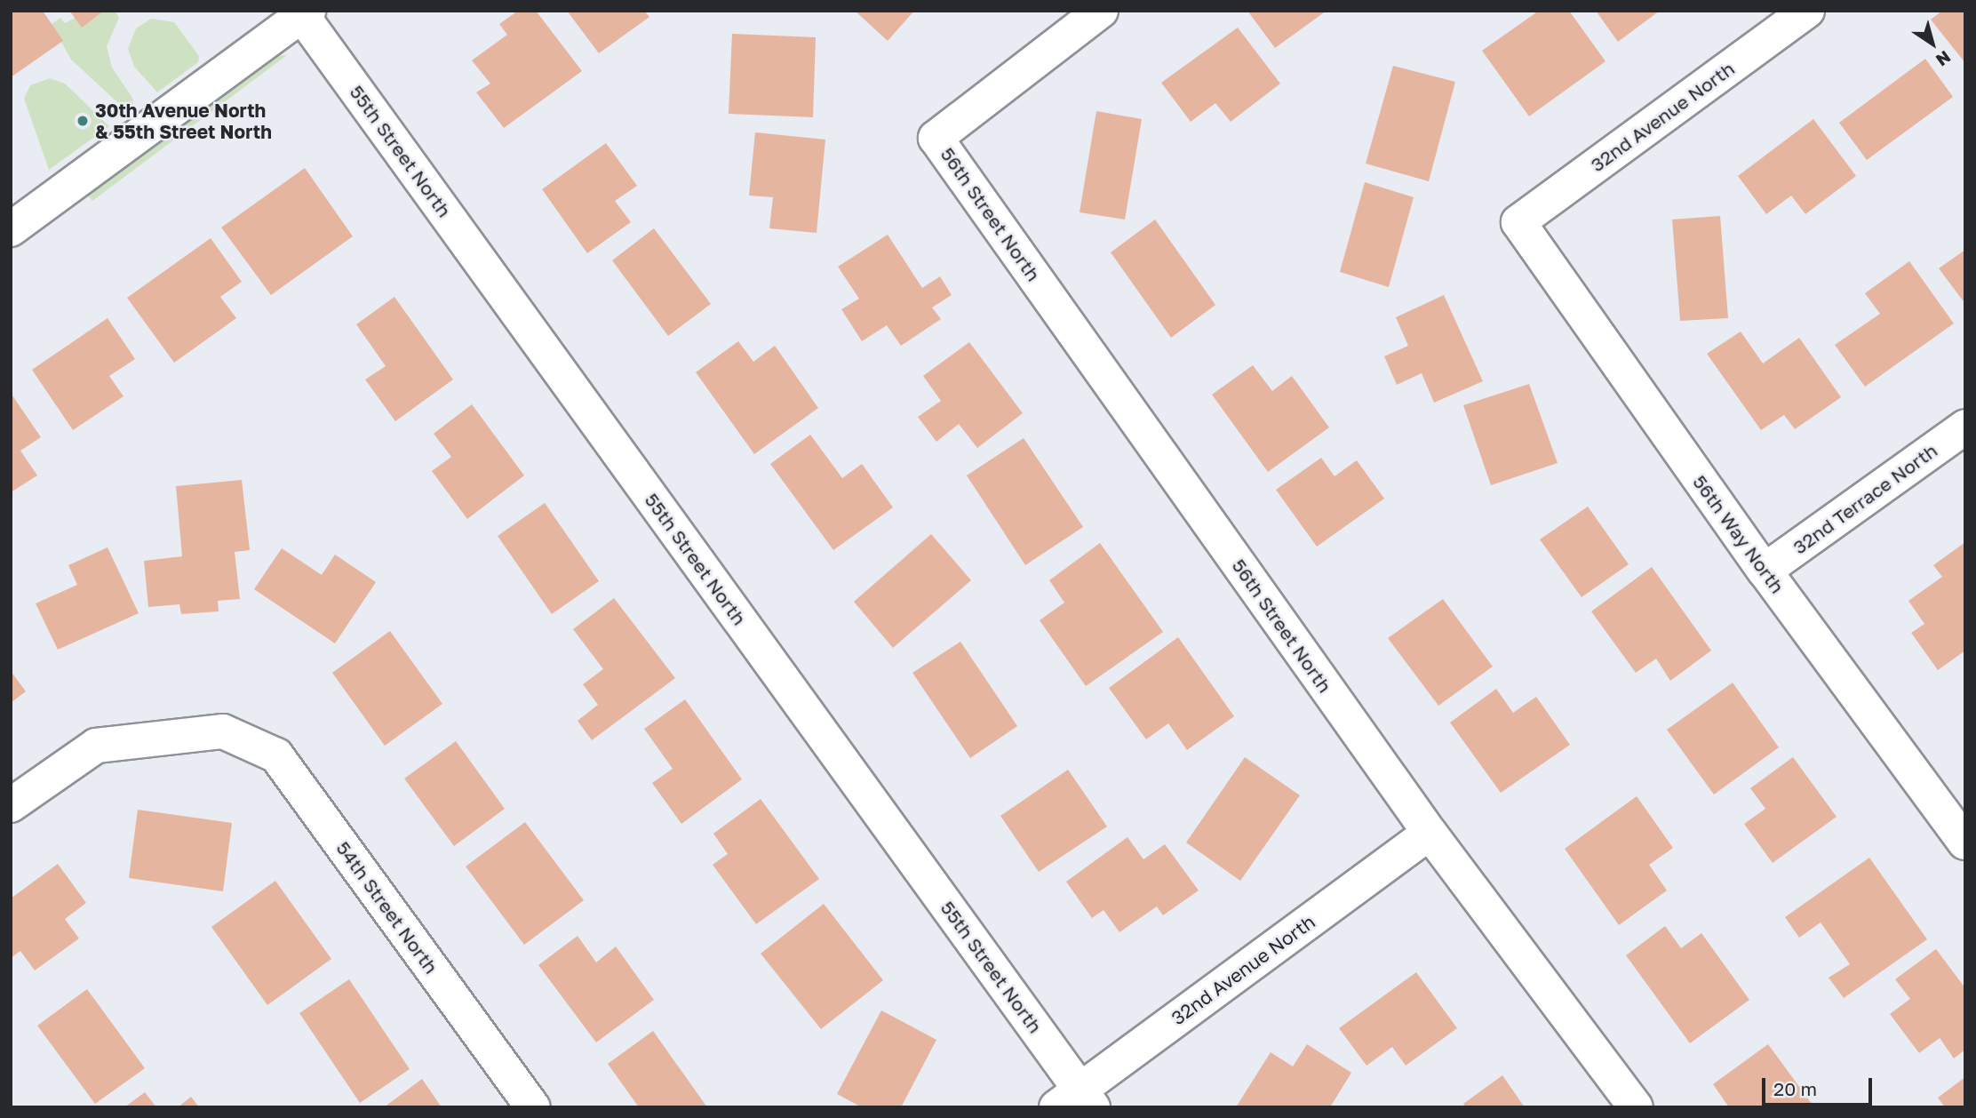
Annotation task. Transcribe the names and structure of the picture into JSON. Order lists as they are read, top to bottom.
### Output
{
  "streets": {
    "street": [
      "32nd Avenue North",
      "55th Street North",
      "56th Street North",
      "32nd Terrace North",
      "56th Way North",
      "54th Street North"
    ]
  },
  "crossings": [
    ["32nd Avenue North", "55th Street North"],
    ["32nd Avenue North", "56th Street North"],
    ["32nd Avenue North", "56th Way North"],
    ["32nd Terrace North", "56th Way North"]
  ],
  "places": ["30th Avenue North & 55th Street North"],
  "scale_bar": "20 m",
  "north": "bottom right"
}
